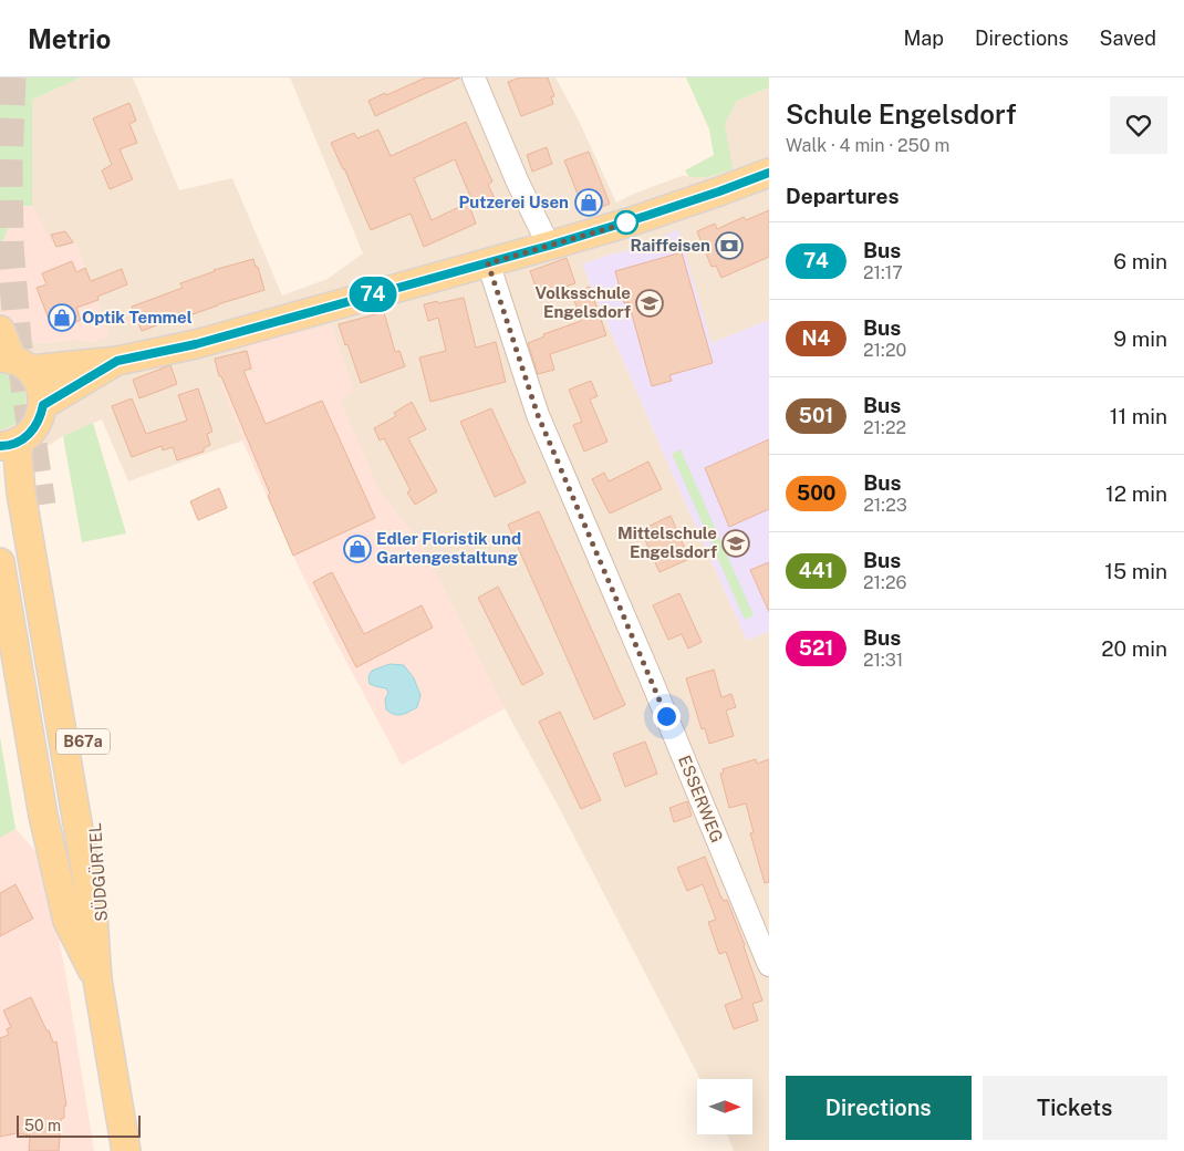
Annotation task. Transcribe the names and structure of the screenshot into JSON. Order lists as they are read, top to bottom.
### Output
{
  "streets": {
    "main road": ["B67a", "SÜDGÜRTEL"],
    "street": ["ESSERWEG"]
  },
  "crossings": [
    ["B67a", "SÜDGÜRTEL"]
  ],
  "places": {
    "shop": ["Putzerei Usen", "Optik Temmel", "Edler Floristik und Gartengestaltung"],
    "bank": ["Raiffeisen"],
    "school or university": ["Volksschule Engelsdorf", "Mittelschule Engelsdorf"]
  },
  "lines": ["bus line 74"],
  "scale_bar": "50 m",
  "north": "right",
  "page": {
    "header": "Metrio",
    "nav": ["Map", "Directions", "Saved"],
    "on_map": "74",
    "heading": [
      ["Schule Engelsdorf", "Walk · 4 min · 250 m"],
      "Departures"
    ],
    "list": [
      {
        "mark": "74",
        "name": "Bus",
        "note": "21:17",
        "value": "6 min"
      },
      {
        "mark": "N4",
        "name": "Bus",
        "note": "21:20",
        "value": "9 min"
      },
      {
        "mark": "501",
        "name": "Bus",
        "note": "21:22",
        "value": "11 min"
      },
      {
        "mark": "500",
        "name": "Bus",
        "note": "21:23",
        "value": "12 min"
      },
      {
        "mark": "441",
        "name": "Bus",
        "note": "21:26",
        "value": "15 min"
      },
      {
        "mark": "521",
        "name": "Bus",
        "note": "21:31",
        "value": "20 min"
      }
    ],
    "buttons": ["Directions", "Tickets"],
    "scale": "50 m"
  }
}
